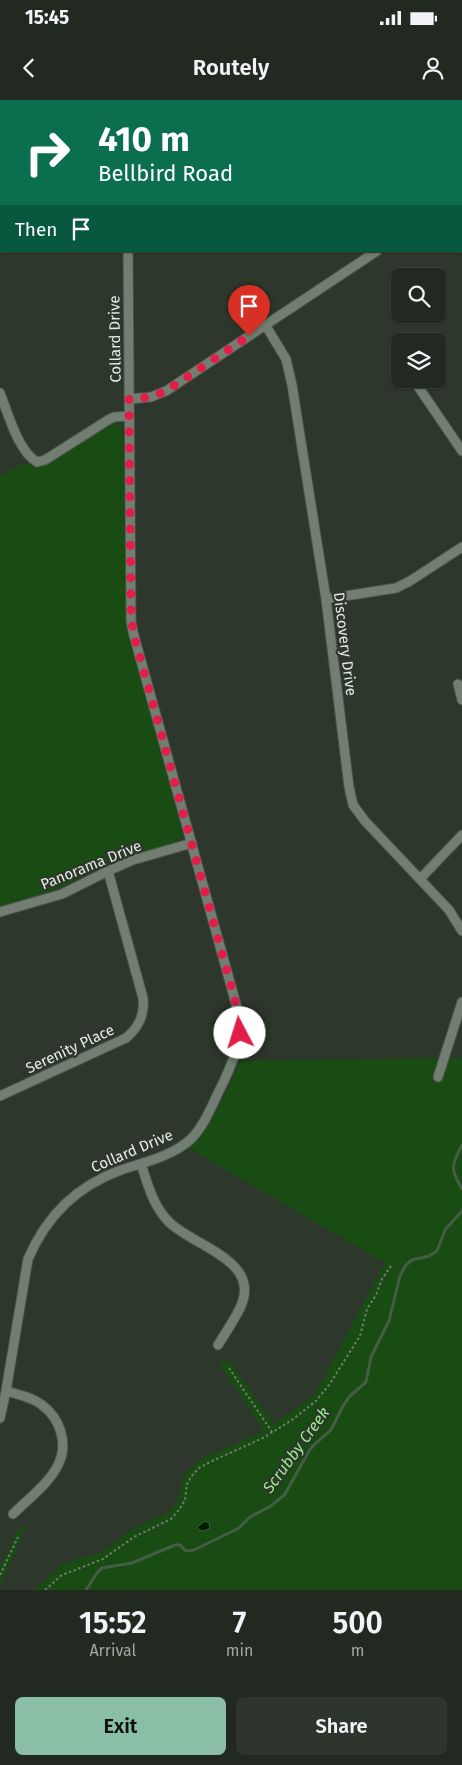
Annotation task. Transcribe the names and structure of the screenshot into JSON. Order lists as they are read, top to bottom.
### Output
{
  "streets": {
    "street": [
      "Collard Drive",
      "Discovery Drive",
      "Panorama Drive",
      "Serenity Place"
    ]
  },
  "crossings": [
    ["Collard Drive", "Panorama Drive"],
    ["Panorama Drive", "Serenity Place"]
  ],
  "water": ["Scrubby Creek"],
  "page": {
    "status": "15:45",
    "header": "Routely",
    "turn": ["410 m", "Bellbird Road"],
    "then": "Then",
    "eta": [
      "15:52",
      "Arrival",
      "7",
      "min",
      "500",
      "m"
    ],
    "buttons": ["Exit", "Share"]
  }
}
